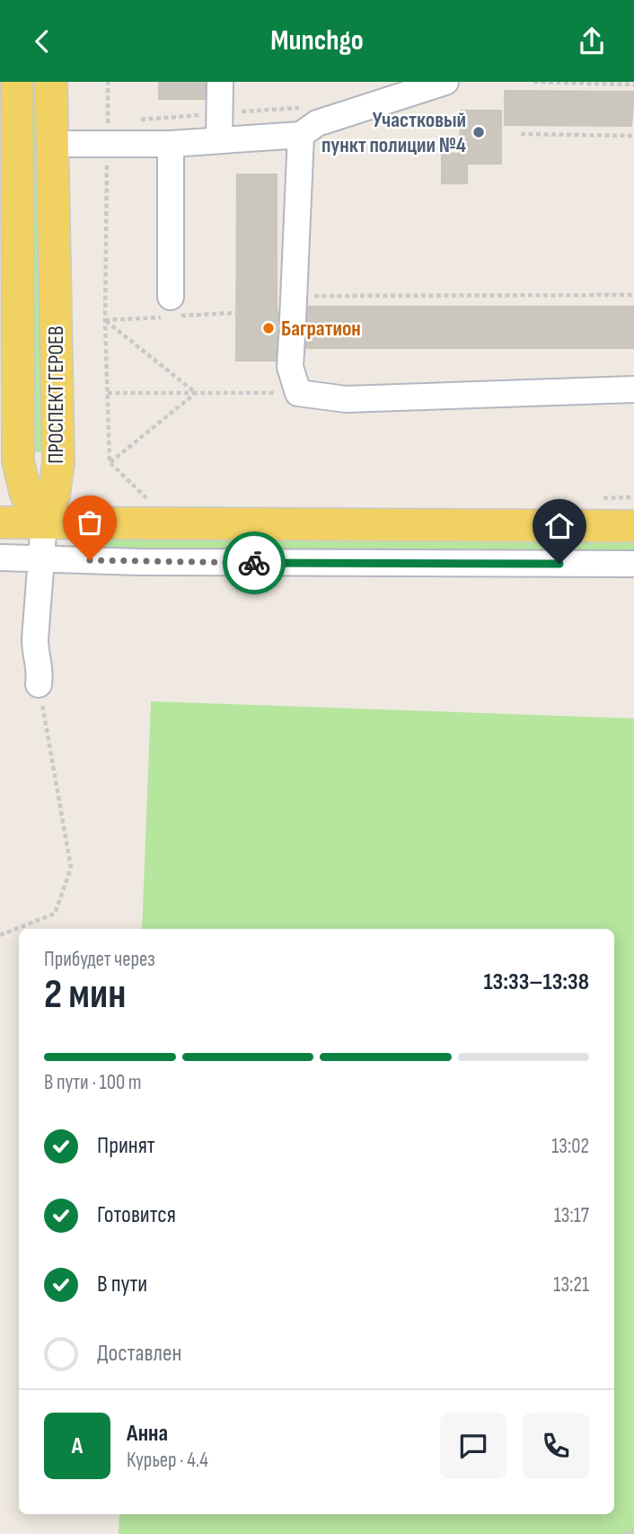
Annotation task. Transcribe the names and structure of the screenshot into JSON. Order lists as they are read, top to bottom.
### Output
{
  "streets": {
    "main road": ["ПРОСПЕКТ ГЕРОЕВ"]
  },
  "places": ["Участковый пункт полиции №4", "Багратион"],
  "page": {
    "header": "Munchgo",
    "heading": ["2 мин", "Прибудет через", "13:33–13:38"],
    "panel": ["Анна", "Курьер · 4.4"],
    "bar": "В пути · 100 m",
    "list": [
      ["Принят", "13:02"],
      ["Готовится", "13:17"],
      ["В пути", "13:21"],
      "Доставлен"
    ],
    "round": "А"
  }
}
